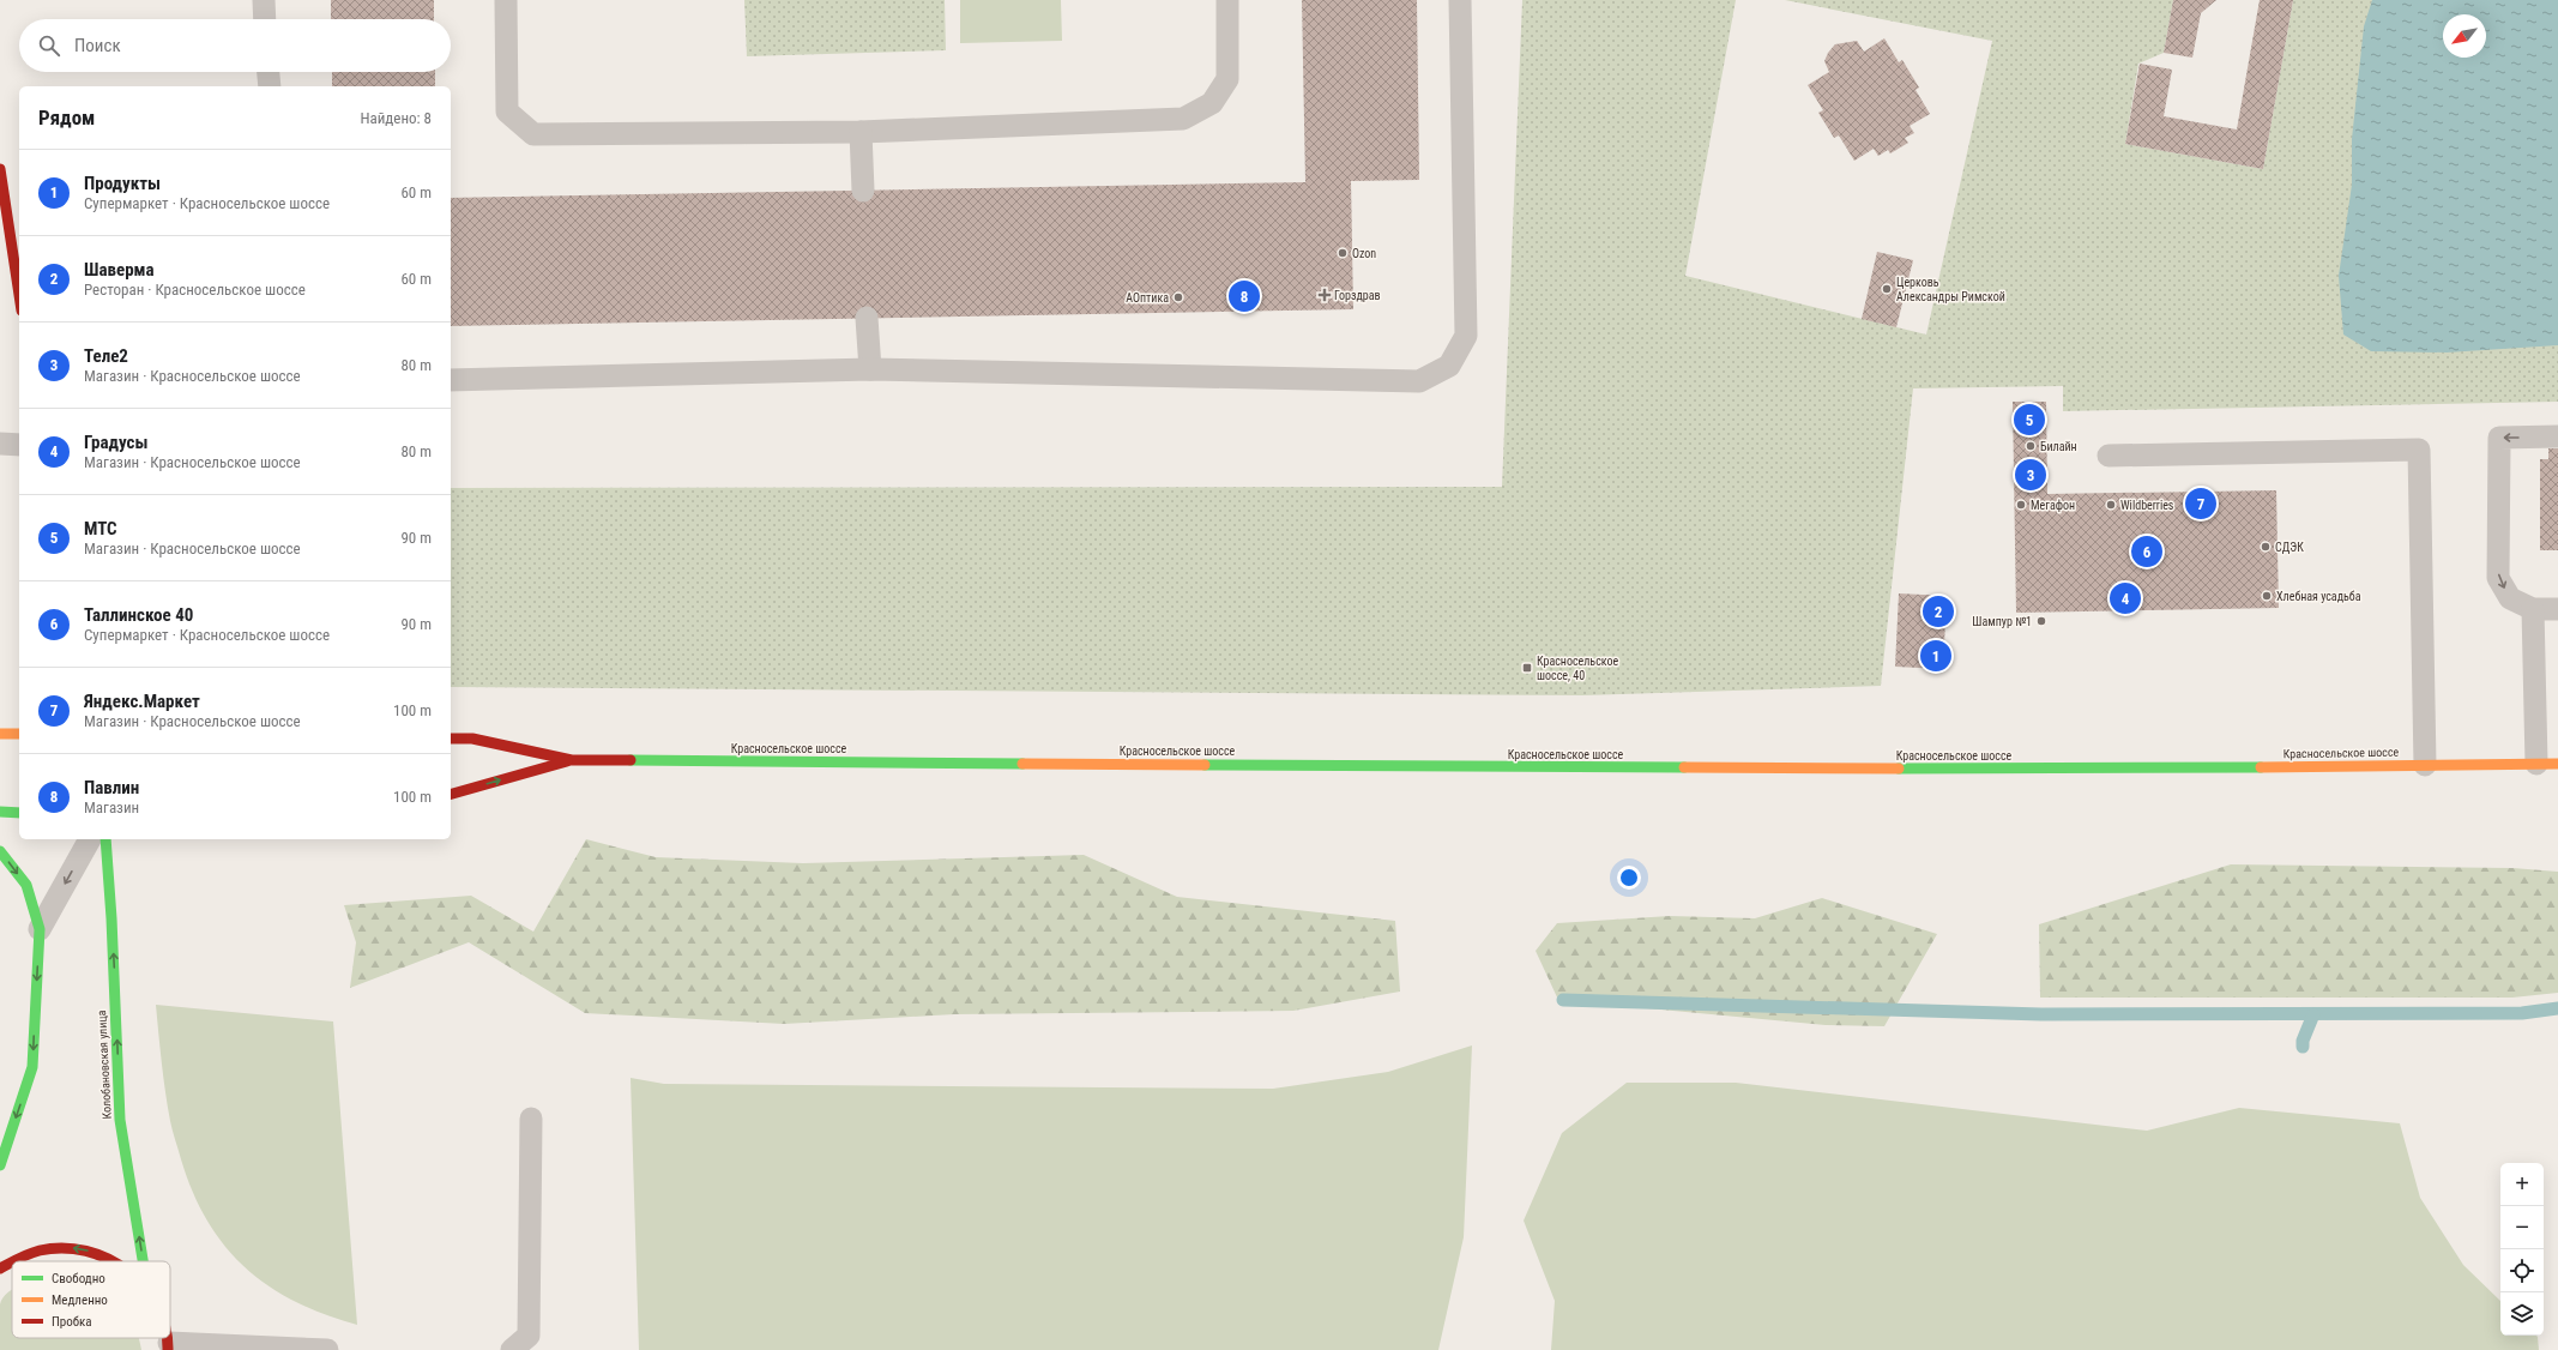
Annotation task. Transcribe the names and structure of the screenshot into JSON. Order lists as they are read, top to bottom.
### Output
{
  "streets": {
    "main road": ["Красносельское шоссе", "Колобановская улица"]
  },
  "places": {
    "other": [
      "Ozon",
      "Церковь Александры Римской",
      "АОптика",
      "Билайн",
      "Мегафон",
      "Wildberries",
      "СДЭК",
      "Хлебная усадьба",
      "Шампур №1"
    ],
    "health": ["Горздрав"],
    "transit": ["Красносельское шоссе, 40"]
  },
  "legend": ["Свободно", "Медленно", "Пробка"],
  "north": "bottom left",
  "page": {
    "search": "Поиск",
    "heading": ["Рядом", "Найдено: 8"],
    "list": [
      {
        "mark": "1",
        "name": "Продукты",
        "note": "Супермаркет · Красносельское шоссе",
        "value": "60 m"
      },
      {
        "mark": "2",
        "name": "Шаверма",
        "note": "Ресторан · Красносельское шоссе",
        "value": "60 m"
      },
      {
        "mark": "3",
        "name": "Теле2",
        "note": "Магазин · Красносельское шоссе",
        "value": "80 m"
      },
      {
        "mark": "4",
        "name": "Градусы",
        "note": "Магазин · Красносельское шоссе",
        "value": "80 m"
      },
      {
        "mark": "5",
        "name": "МТС",
        "note": "Магазин · Красносельское шоссе",
        "value": "90 m"
      },
      {
        "mark": "6",
        "name": "Таллинское 40",
        "note": "Супермаркет · Красносельское шоссе",
        "value": "90 m"
      },
      {
        "mark": "7",
        "name": "Яндекс.Маркет",
        "note": "Магазин · Красносельское шоссе",
        "value": "100 m"
      },
      {
        "mark": "8",
        "name": "Павлин",
        "note": "Магазин",
        "value": "100 m"
      }
    ],
    "pins": [
      "8",
      "5",
      "3",
      "7",
      "6",
      "4",
      "2",
      "1"
    ],
    "map_buttons": ["+", "−"]
  }
}
